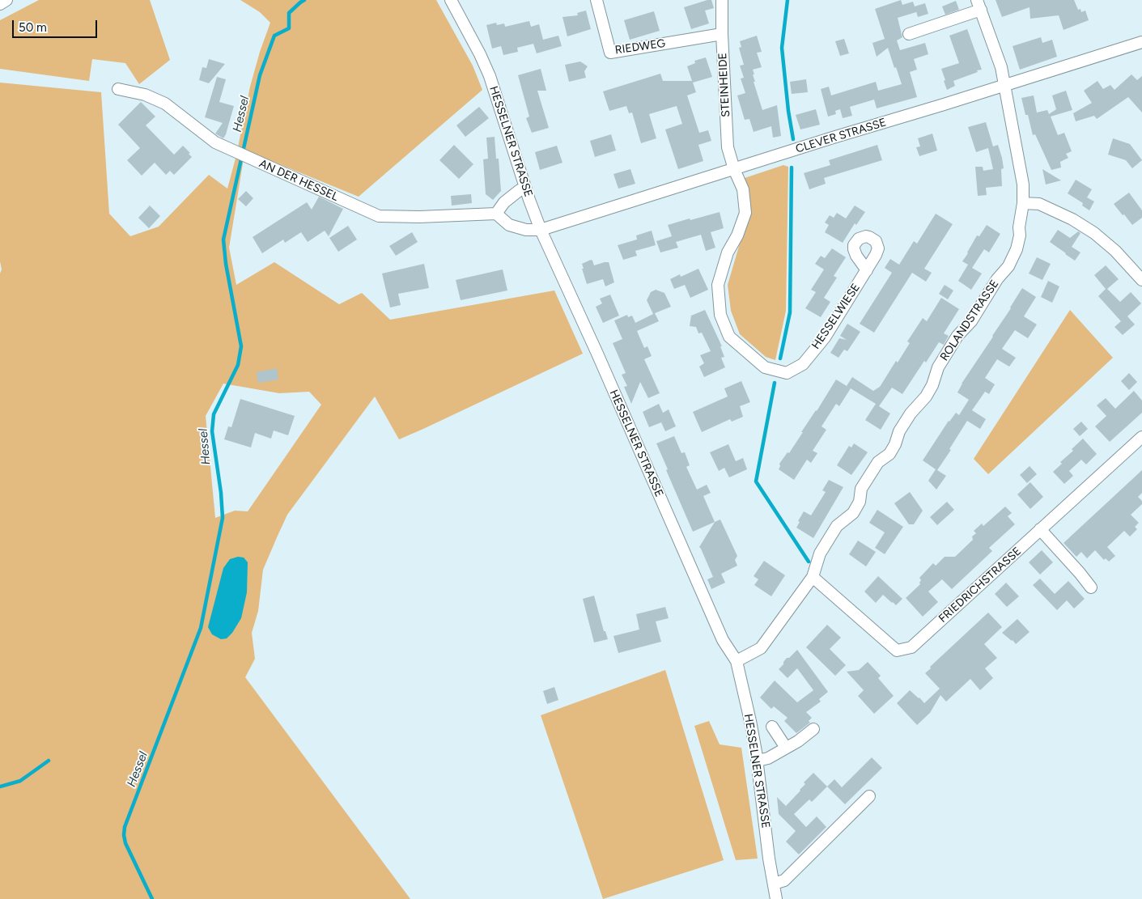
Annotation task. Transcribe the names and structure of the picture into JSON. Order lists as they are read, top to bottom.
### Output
{
  "streets": {
    "street": [
      "RIEDWEG",
      "STEINHEIDE",
      "CLEVER STRASSE",
      "HESSELNER STRASSE",
      "AN DER HESSEL",
      "HESSELWIESE",
      "ROLANDSTRASSE",
      "FRIEDRICHSTRASSE"
    ]
  },
  "crossings": [
    ["RIEDWEG", "STEINHEIDE"],
    ["STEINHEIDE", "CLEVER STRASSE"],
    ["STEINHEIDE", "HESSELWIESE"],
    ["CLEVER STRASSE", "HESSELNER STRASSE"],
    ["CLEVER STRASSE", "HESSELWIESE"],
    ["CLEVER STRASSE", "ROLANDSTRASSE"],
    ["HESSELNER STRASSE", "ROLANDSTRASSE"],
    ["ROLANDSTRASSE", "FRIEDRICHSTRASSE"]
  ],
  "water": ["Hessel"],
  "scale_bar": "50 m"
}
